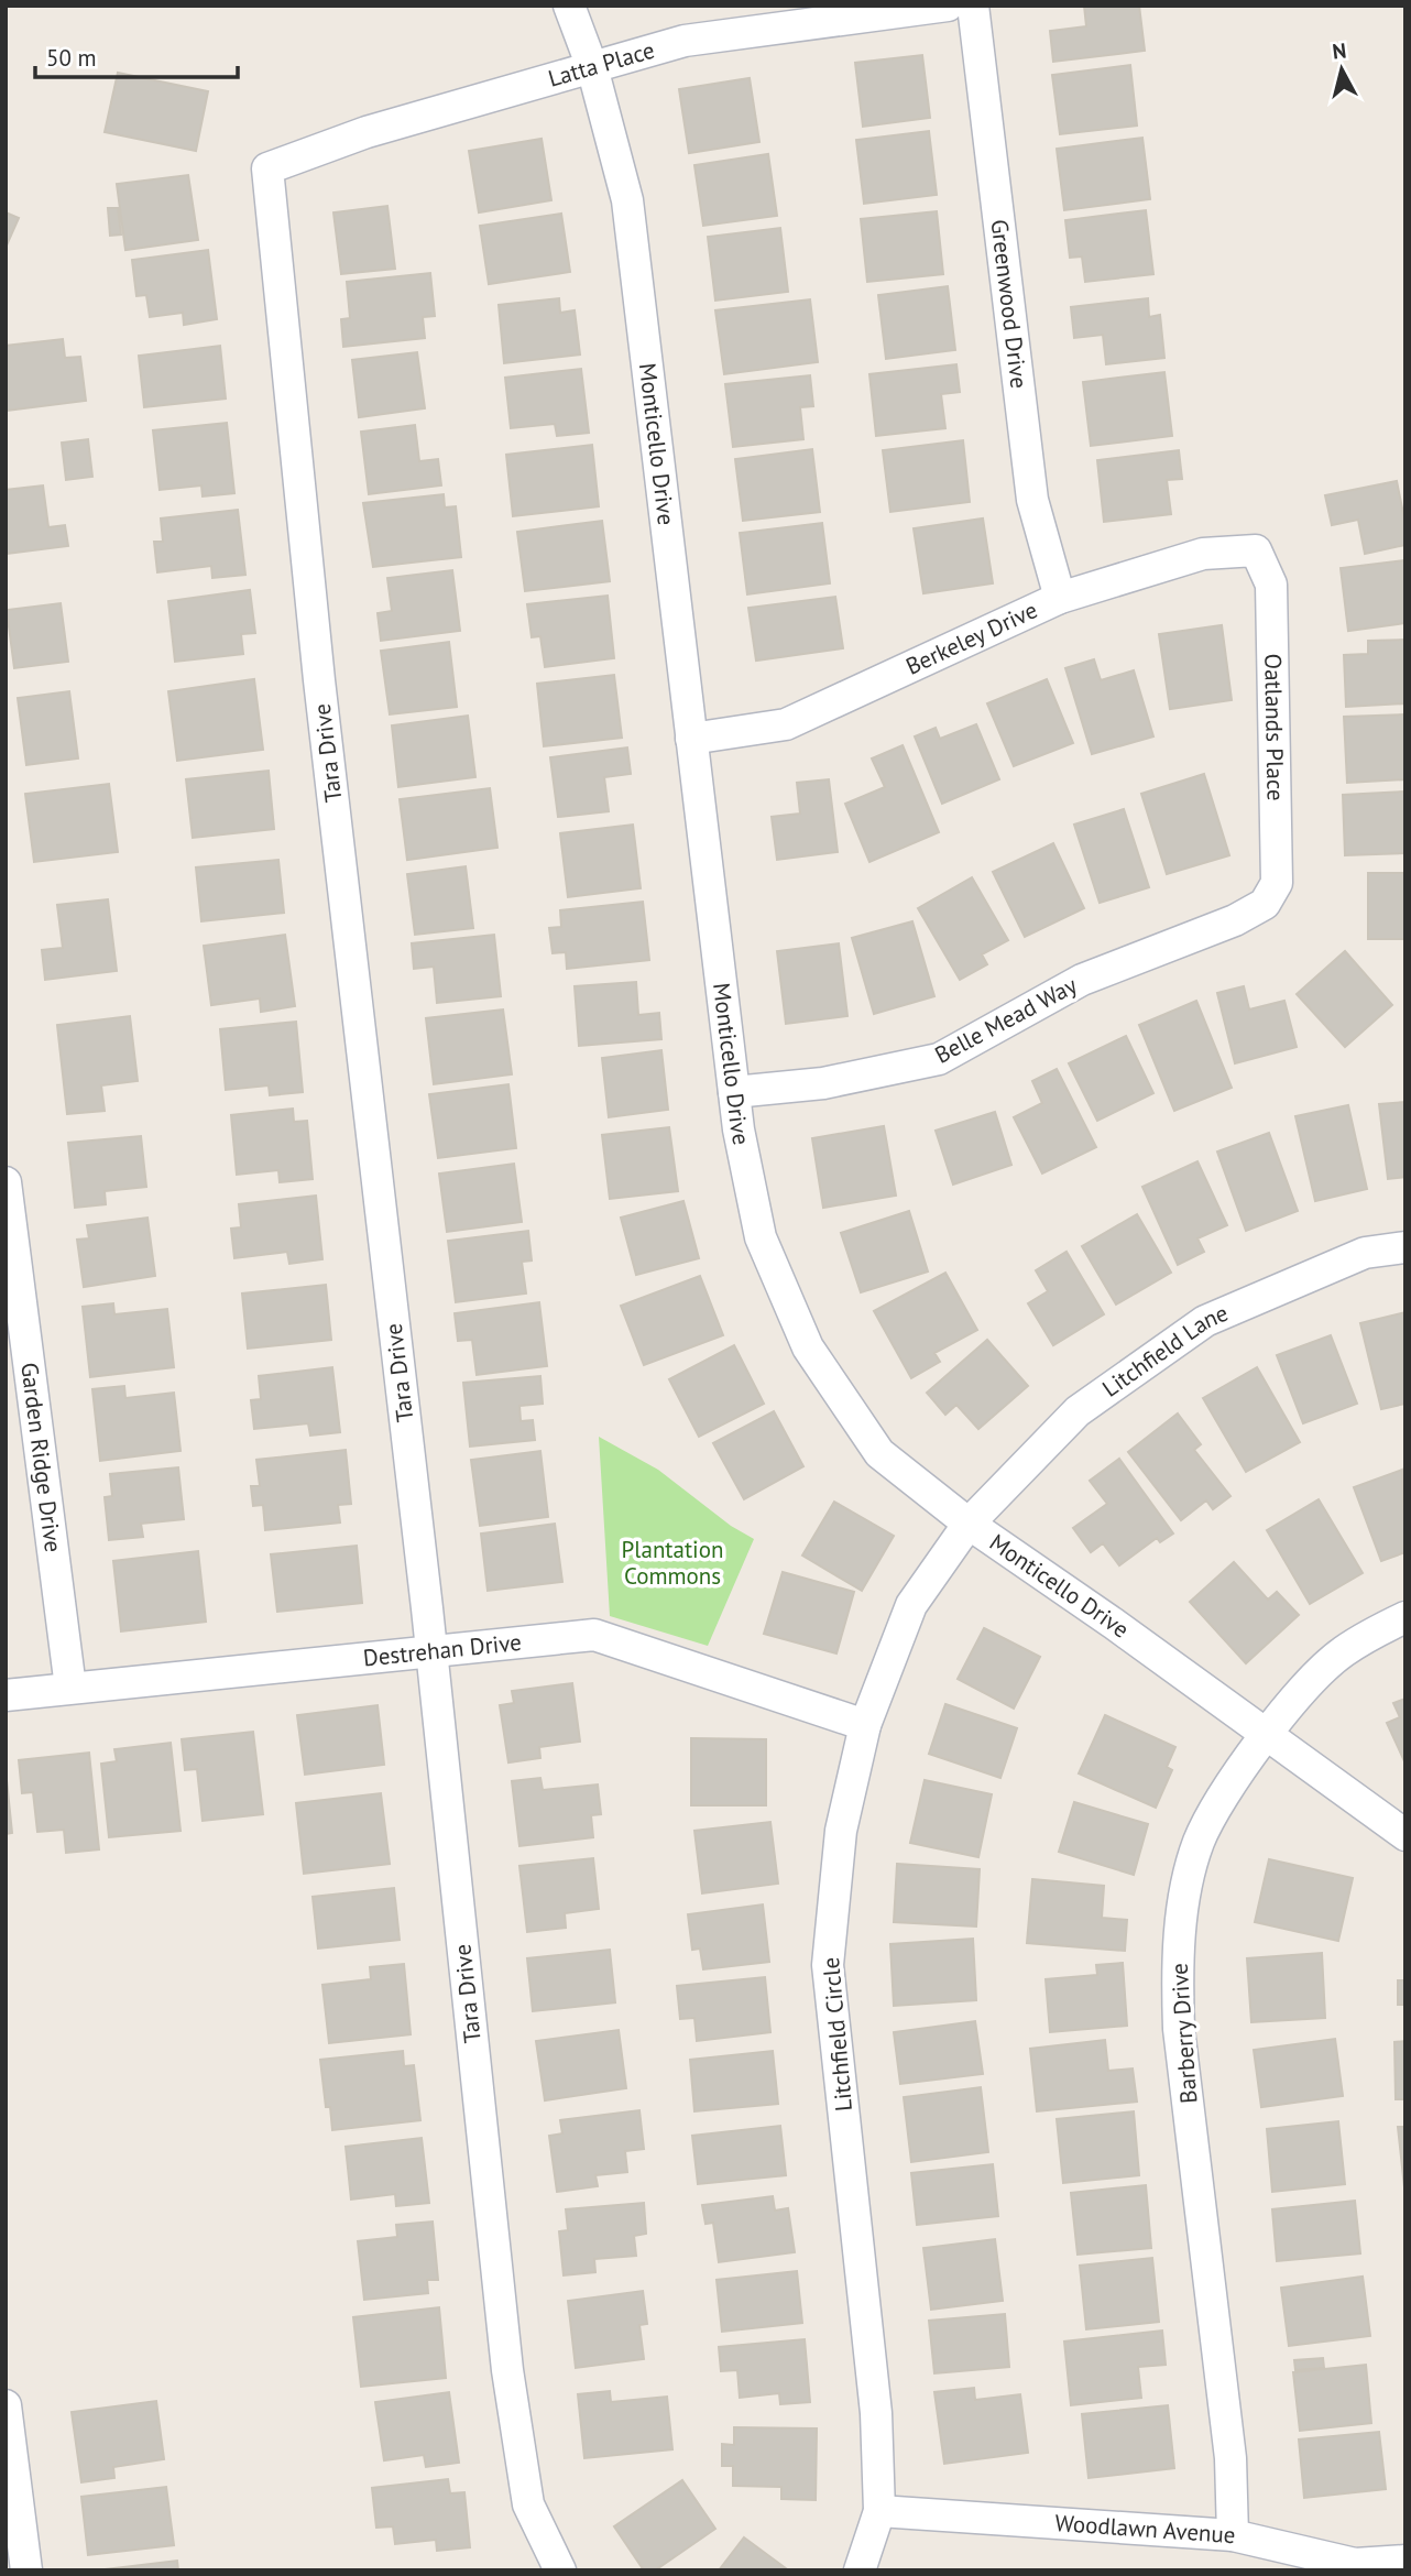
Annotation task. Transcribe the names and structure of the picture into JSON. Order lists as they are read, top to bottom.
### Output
{
  "streets": {
    "street": [
      "Latta Place",
      "Greenwood Drive",
      "Monticello Drive",
      "Berkeley Drive",
      "Oatlands Place",
      "Tara Drive",
      "Belle Mead Way",
      "Litchfield Lane",
      "Garden Ridge Drive",
      "Destrehan Drive",
      "Barberry Drive",
      "Litchfield Circle",
      "Woodlawn Avenue"
    ]
  },
  "crossings": [
    ["Latta Place", "Monticello Drive"],
    ["Latta Place", "Tara Drive"],
    ["Greenwood Drive", "Berkeley Drive"],
    ["Monticello Drive", "Berkeley Drive"],
    ["Monticello Drive", "Belle Mead Way"],
    ["Monticello Drive", "Litchfield Lane"],
    ["Monticello Drive", "Barberry Drive"],
    ["Monticello Drive", "Litchfield Circle"],
    ["Berkeley Drive", "Oatlands Place"],
    ["Oatlands Place", "Belle Mead Way"],
    ["Tara Drive", "Destrehan Drive"],
    ["Litchfield Lane", "Litchfield Circle"],
    ["Garden Ridge Drive", "Destrehan Drive"],
    ["Destrehan Drive", "Litchfield Circle"],
    ["Barberry Drive", "Woodlawn Avenue"],
    ["Litchfield Circle", "Woodlawn Avenue"]
  ],
  "parks": ["Plantation Commons"],
  "scale_bar": "50 m",
  "north": "top"
}
